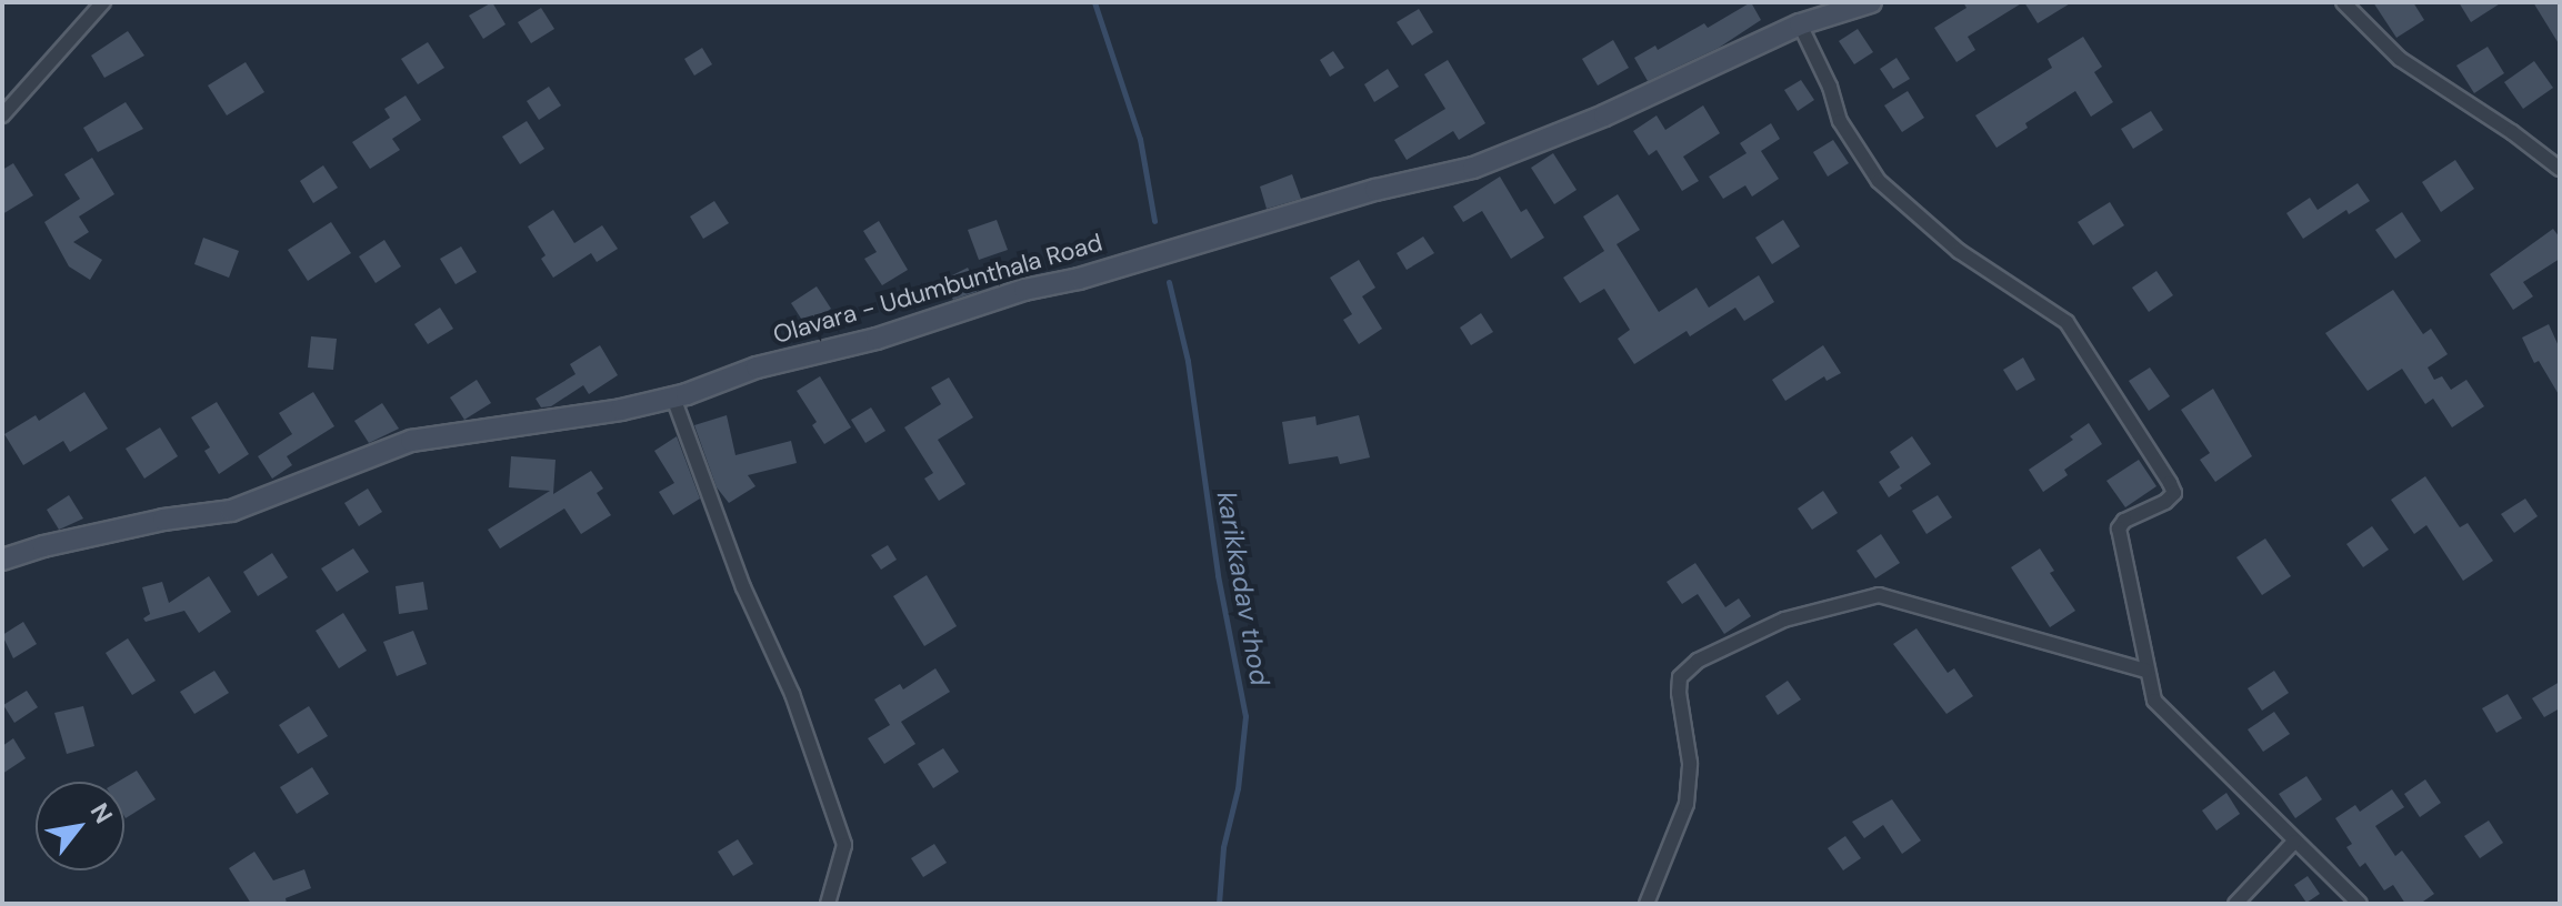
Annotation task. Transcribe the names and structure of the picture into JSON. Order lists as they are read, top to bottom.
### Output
{
  "streets": {
    "main road": ["Olavara - Udumbunthala Road"]
  },
  "water": ["karikkadav thod"],
  "north": "top right"
}
